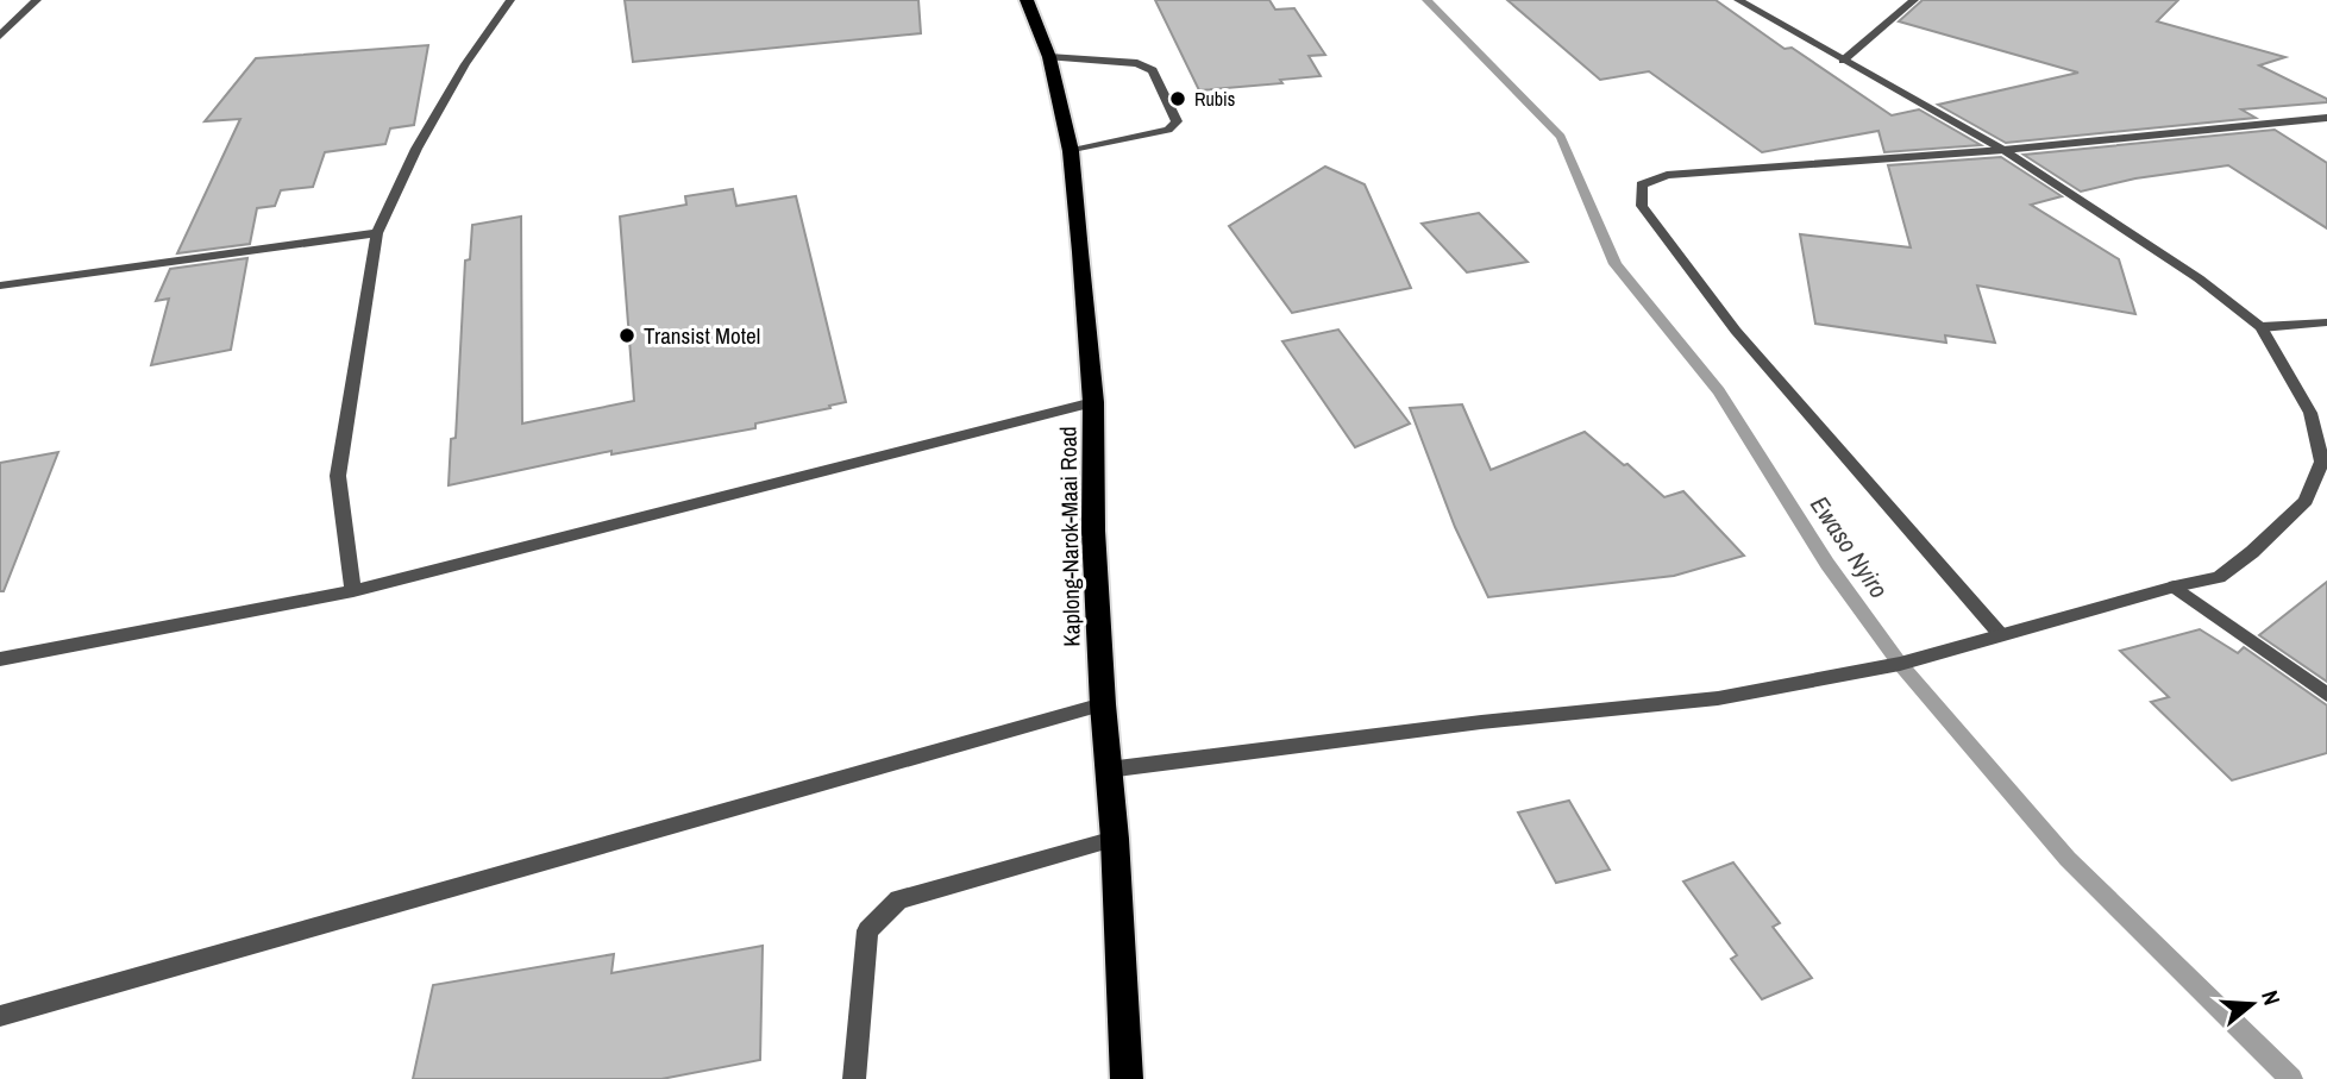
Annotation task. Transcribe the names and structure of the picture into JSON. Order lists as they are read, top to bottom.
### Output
{
  "streets": {
    "highway": ["Kaplong-Narok-Maai Road"]
  },
  "water": ["Ewaso Nyiro"],
  "places": ["Rubis", "Transist Motel"],
  "north": "right"
}
